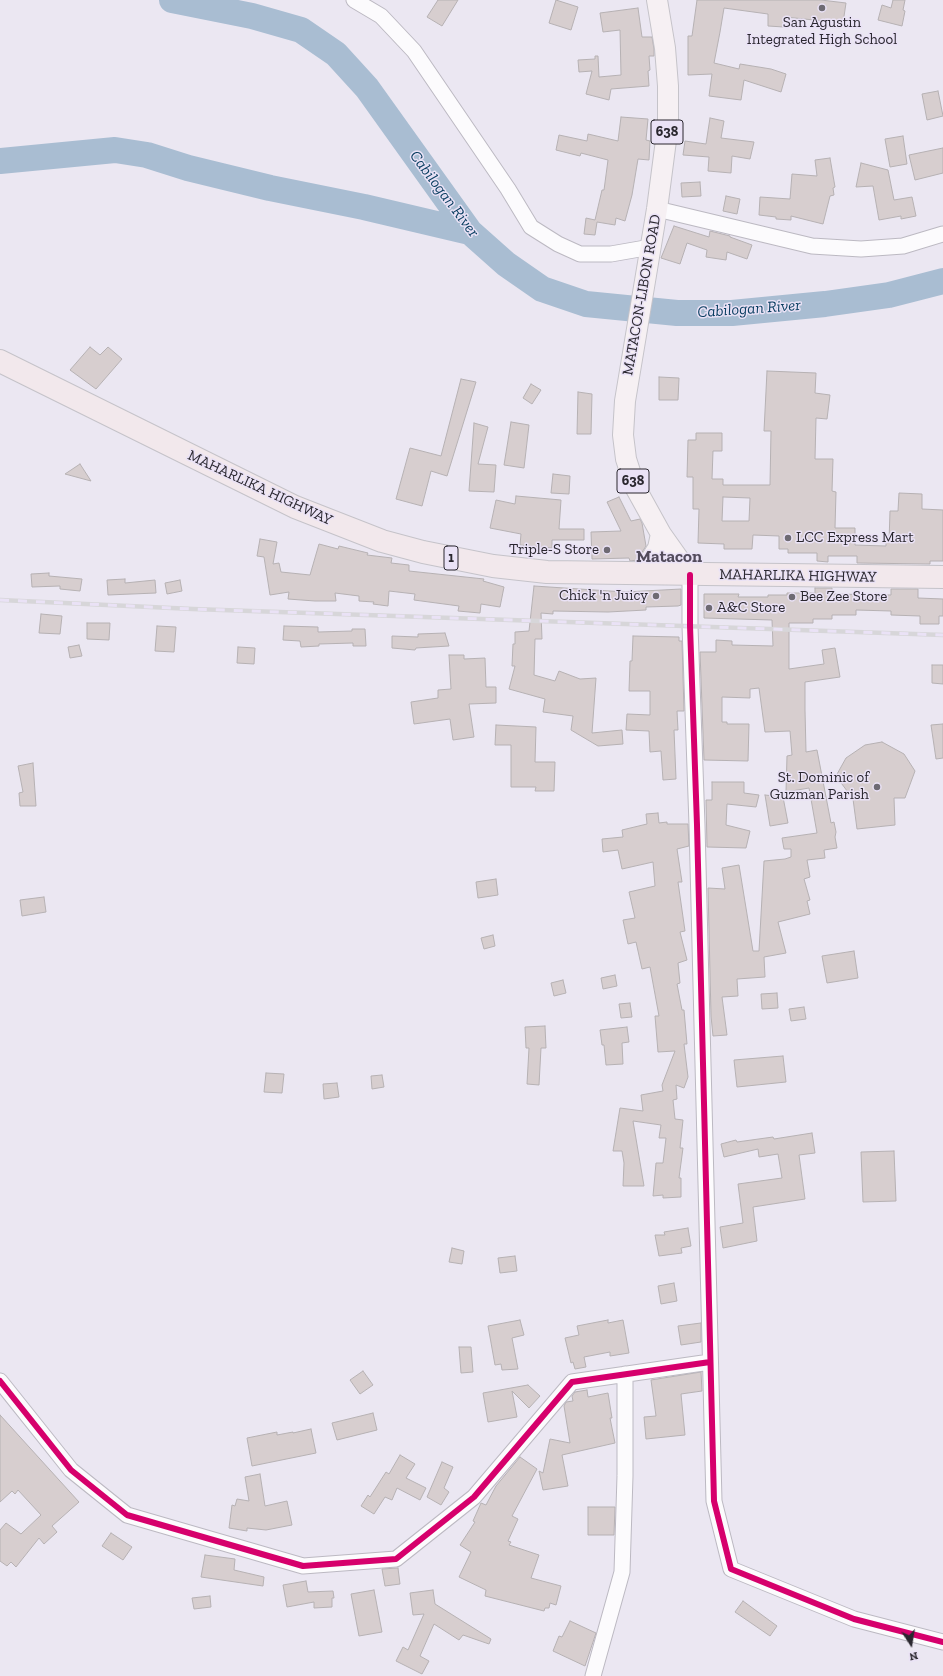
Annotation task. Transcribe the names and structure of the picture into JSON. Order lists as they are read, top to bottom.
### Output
{
  "streets": {
    "highway": ["MAHARLIKA HIGHWAY", "1"],
    "main road": ["638", "MATACON-LIBON ROAD"]
  },
  "crossings": [
    ["MATACON-LIBON ROAD", "MAHARLIKA HIGHWAY"]
  ],
  "districts": ["Matacon"],
  "water": ["Cabilogan River"],
  "places": [
    "San Agustin Integrated High School",
    "LCC Express Mart",
    "Triple-S Store",
    "Chick 'n Juicy",
    "Bee Zee Store",
    "A&C Store",
    "St. Dominic of Guzman Parish"
  ],
  "north": "bottom"
}
